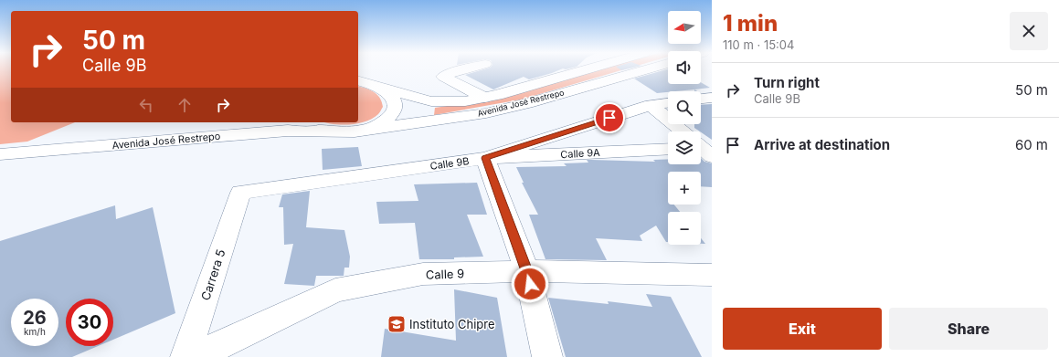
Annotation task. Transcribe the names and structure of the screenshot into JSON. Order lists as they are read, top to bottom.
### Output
{
  "streets": {
    "main road": [
      "Avenida José Restrepo",
      "Calle 9A",
      "Calle 9B",
      "Calle 9",
      "Carrera 5"
    ]
  },
  "crossings": [
    ["Calle 9A", "Calle 9B"],
    ["Calle 9B", "Carrera 5"]
  ],
  "places": {
    "school or university": ["Instituto Chipre"]
  },
  "north": "left",
  "page": {
    "heading": ["1 min", "110 m · 15:04"],
    "map_buttons": ["+", "−"],
    "turn": ["50 m", "Calle 9B"],
    "list": [
      {
        "name": "Turn right",
        "note": "Calle 9B",
        "value": "50 m"
      },
      {
        "name": "Arrive at destination",
        "value": "60 m"
      }
    ],
    "speed": "26 km/h",
    "limit": "30",
    "buttons": ["Exit", "Share"]
  }
}
